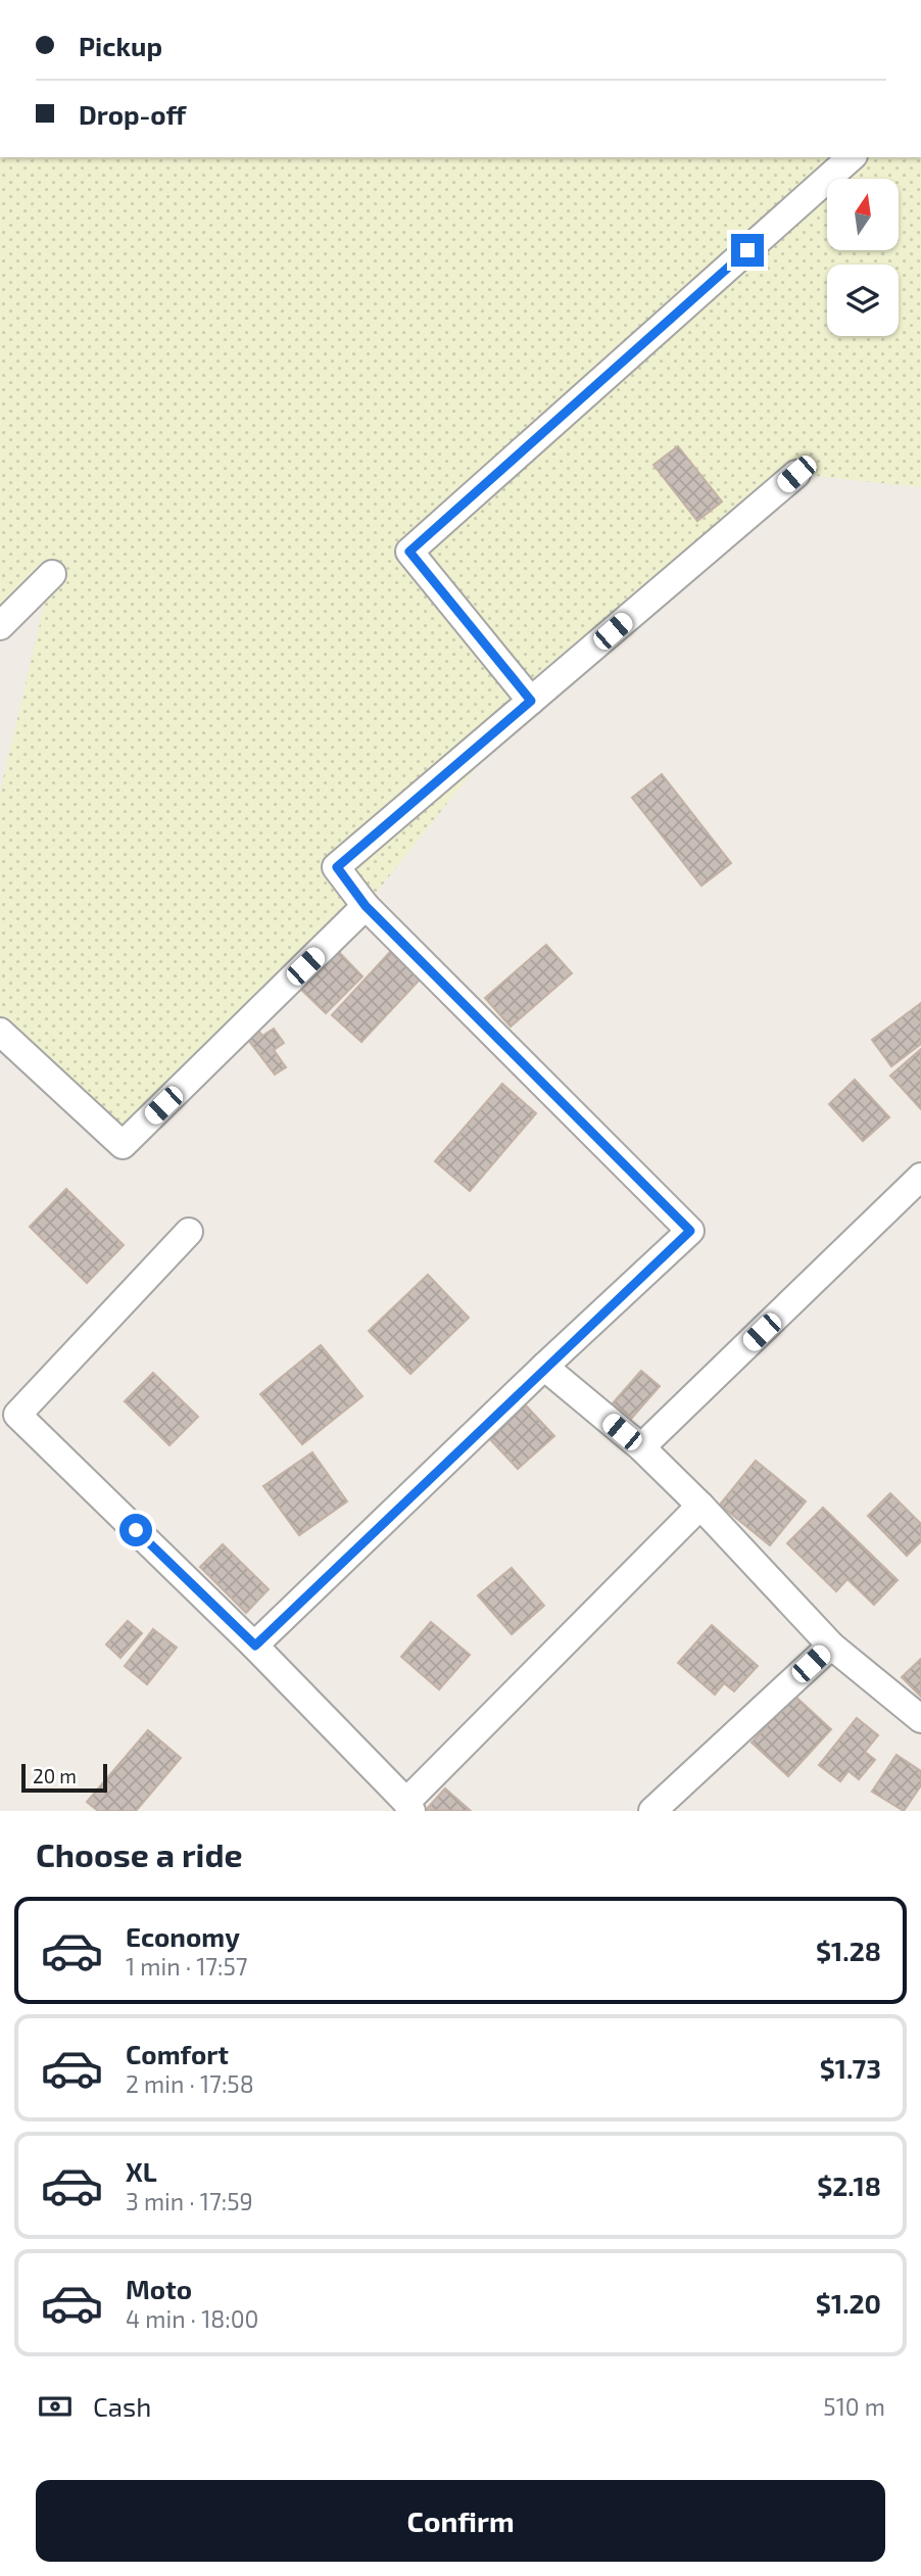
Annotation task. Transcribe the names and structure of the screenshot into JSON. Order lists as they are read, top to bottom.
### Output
{
  "scale_bar": "20 m",
  "north": "top",
  "page": {
    "banner": ["Pickup", "Drop-off"],
    "scale": "20 m",
    "heading": "Choose a ride",
    "list": [
      {
        "name": "Economy",
        "note": "1 min · 17:57",
        "value": "$1.28"
      },
      {
        "name": "Comfort",
        "note": "2 min · 17:58",
        "value": "$1.73"
      },
      {
        "name": "XL",
        "note": "3 min · 17:59",
        "value": "$2.18"
      },
      {
        "name": "Moto",
        "note": "4 min · 18:00",
        "value": "$1.20"
      }
    ],
    "pay": ["Cash", "510 m"],
    "buttons": "Confirm"
  }
}
